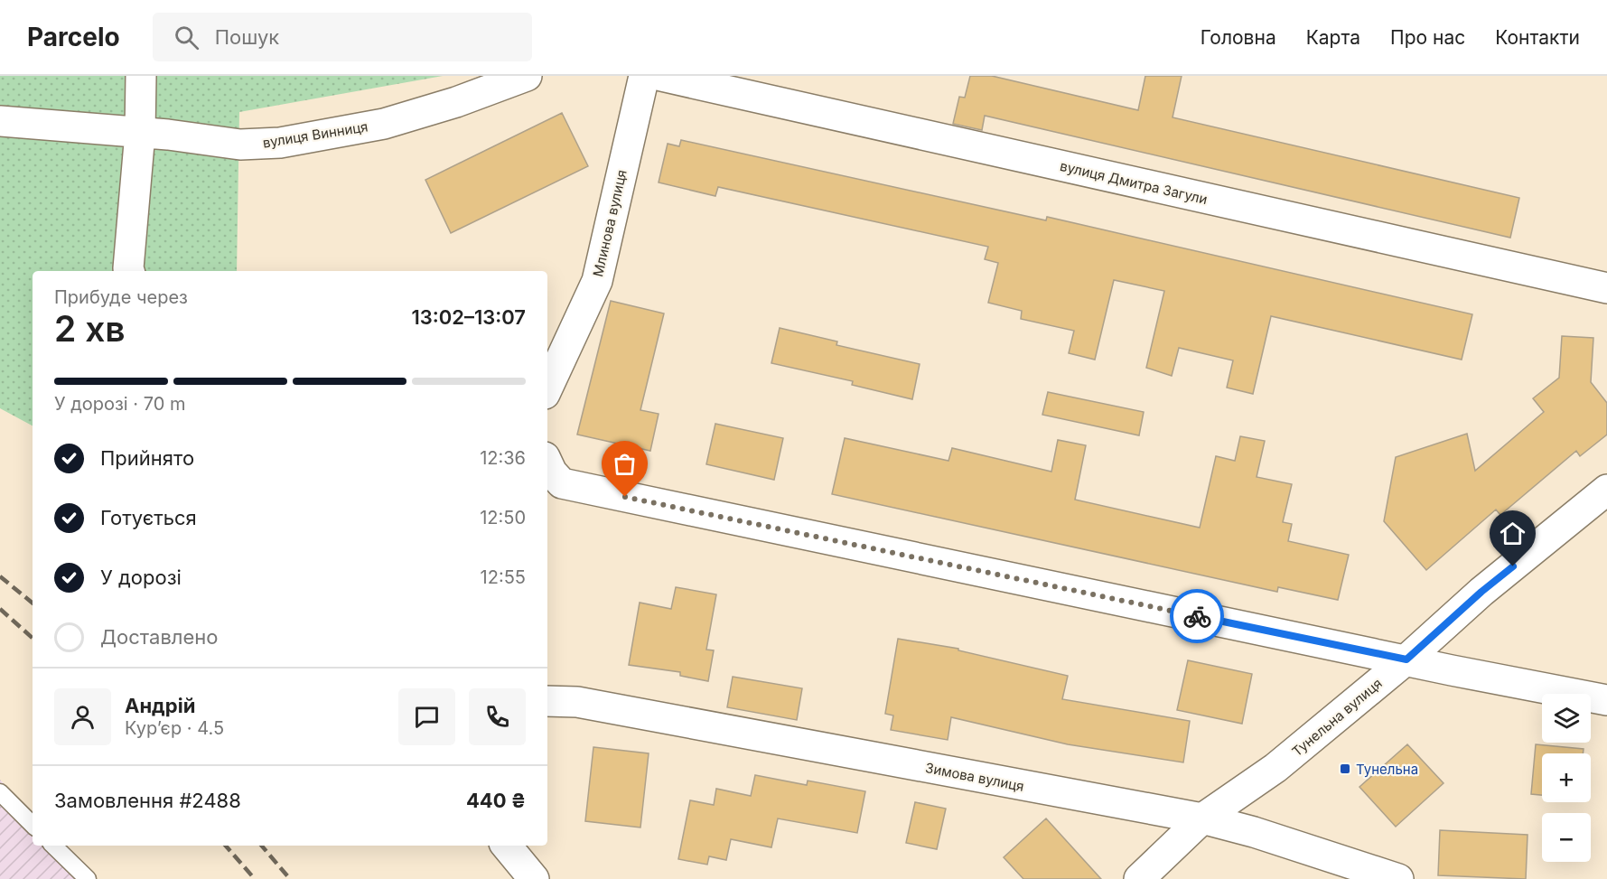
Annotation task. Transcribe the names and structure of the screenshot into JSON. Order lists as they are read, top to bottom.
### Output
{
  "streets": {
    "street": [
      "вулиця Винниця",
      "вулиця Дмитра Загули",
      "Млинова вулиця",
      "Тунельна вулиця",
      "Зимова вулиця"
    ]
  },
  "crossings": [
    ["Тунельна вулиця", "Зимова вулиця"]
  ],
  "places": {
    "transit": ["Тунельна"]
  },
  "page": {
    "header": "Parcelo",
    "search": "Пошук",
    "nav": [
      "Головна",
      "Карта",
      "Про нас",
      "Контакти"
    ],
    "heading": ["2 хв", "Прибуде через", "13:02–13:07"],
    "panel": [
      "Андрій",
      "Кур’єр · 4.5",
      "Замовлення #2488",
      "440 ₴"
    ],
    "bar": "У дорозі · 70 m",
    "list": [
      ["Прийнято", "12:36"],
      ["Готується", "12:50"],
      ["У дорозі", "12:55"],
      "Доставлено"
    ],
    "map_buttons": ["+", "−"]
  }
}
